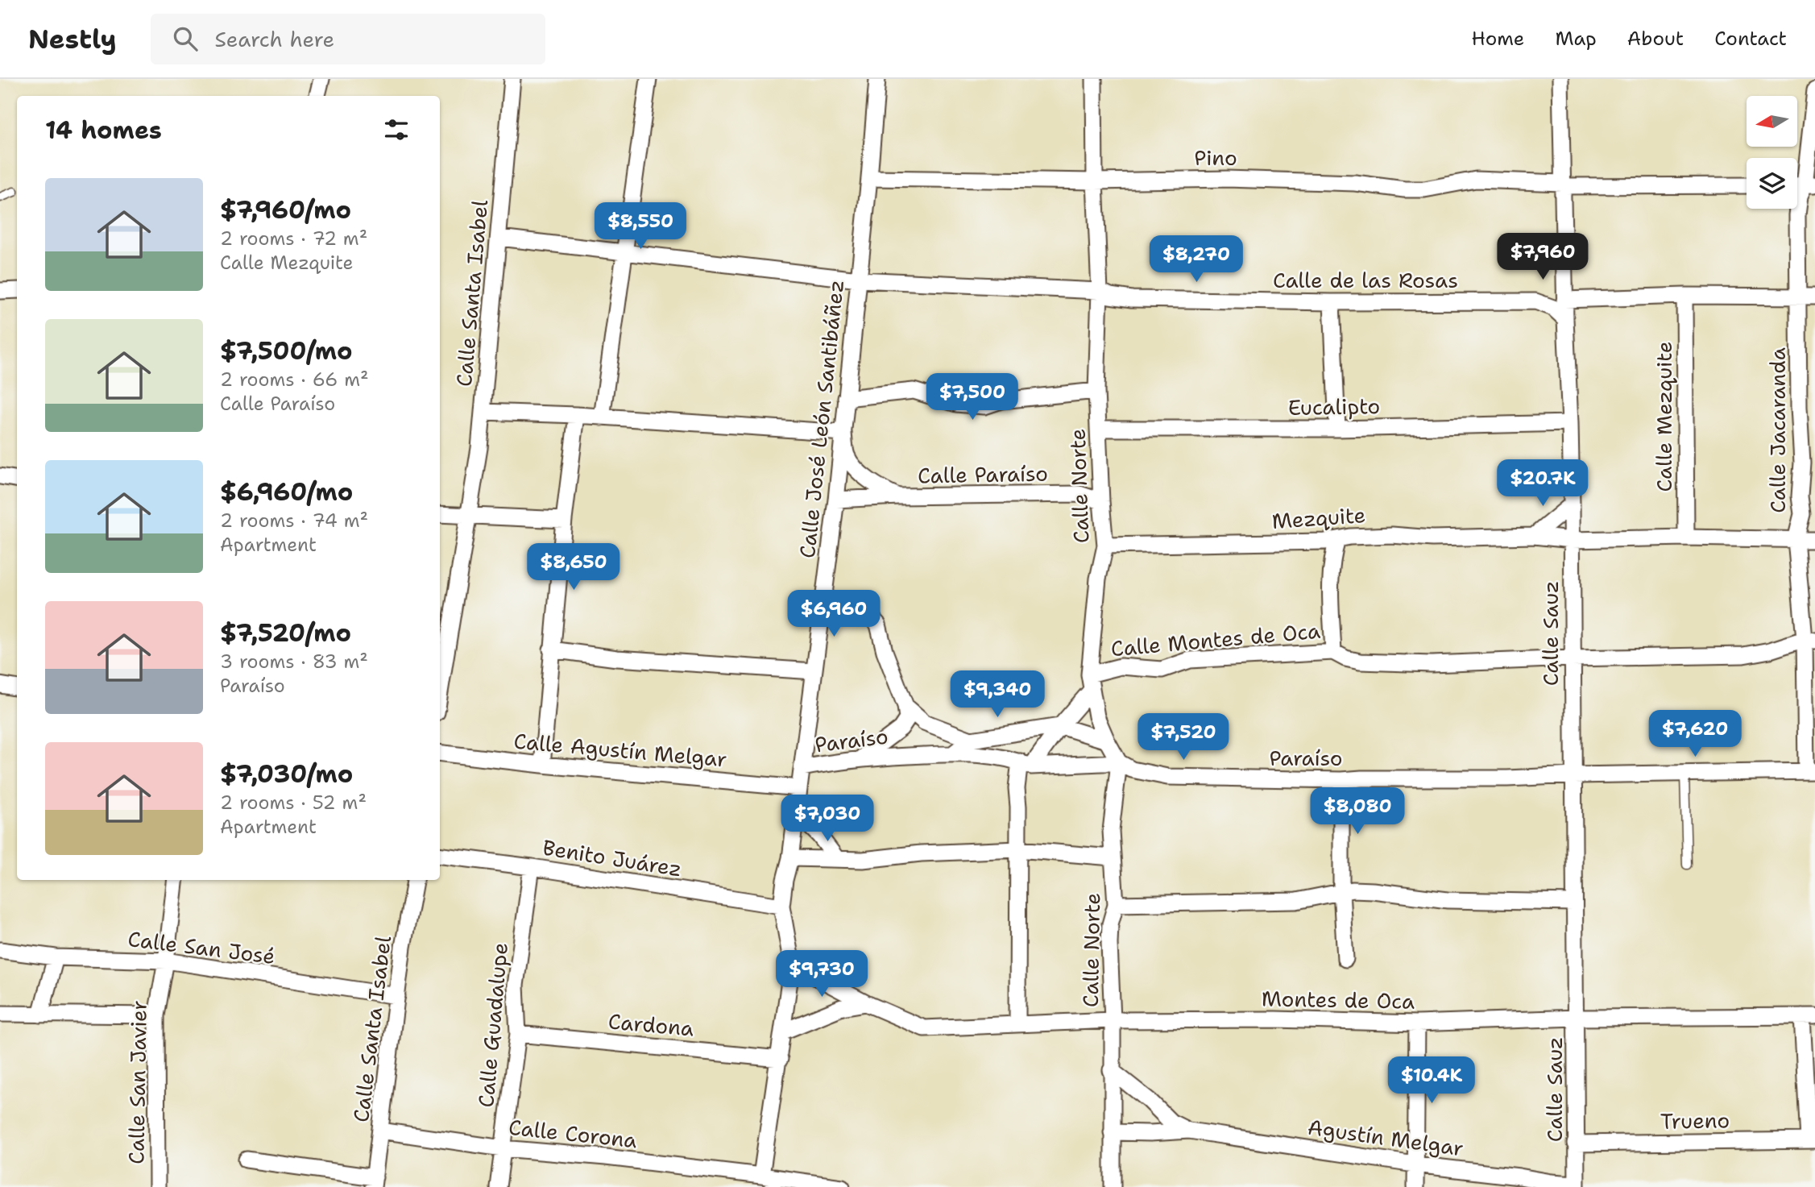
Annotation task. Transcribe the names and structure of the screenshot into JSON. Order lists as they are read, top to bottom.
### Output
{
  "streets": {
    "street": [
      "Pino",
      "Calle de las Rosas",
      "Calle Santa Isabel",
      "Eucalipto",
      "Calle Mezquite",
      "Calle José León Santibáñez",
      "Calle Jacaranda",
      "Calle Paraíso",
      "Calle Norte",
      "Mezquite",
      "Calle Sauz",
      "Calle Montes de Oca",
      "Paraíso",
      "Calle Agustín Melgar",
      "Benito Juárez",
      "Calle San José",
      "Montes de Oca",
      "Calle Guadalupe",
      "Cardona",
      "Calle San Javier",
      "Trueno",
      "Calle Corona",
      "Agustín Melgar"
    ]
  },
  "crossings": [
    ["Pino", "Calle José León Santibáñez"],
    ["Pino", "Calle Norte"],
    ["Pino", "Calle Sauz"],
    ["Calle de las Rosas", "Calle Santa Isabel"],
    ["Calle de las Rosas", "Calle José León Santibáñez"],
    ["Calle de las Rosas", "Calle Norte"],
    ["Calle Santa Isabel", "Calle San José"],
    ["Calle Santa Isabel", "Calle Corona"],
    ["Eucalipto", "Calle Norte"],
    ["Eucalipto", "Calle Sauz"],
    ["Calle Mezquite", "Mezquite"],
    ["Calle José León Santibáñez", "Calle Paraíso"],
    ["Calle José León Santibáñez", "Paraíso"],
    ["Calle José León Santibáñez", "Calle Agustín Melgar"],
    ["Calle José León Santibáñez", "Benito Juárez"],
    ["Calle José León Santibáñez", "Cardona"],
    ["Calle José León Santibáñez", "Calle Corona"],
    ["Calle Jacaranda", "Mezquite"],
    ["Calle Jacaranda", "Calle Montes de Oca"],
    ["Calle Jacaranda", "Paraíso"],
    ["Calle Paraíso", "Calle Norte"],
    ["Calle Norte", "Mezquite"],
    ["Calle Norte", "Calle Montes de Oca"],
    ["Calle Norte", "Paraíso"],
    ["Calle Norte", "Montes de Oca"],
    ["Calle Norte", "Agustín Melgar"],
    ["Mezquite", "Calle Sauz"],
    ["Calle Sauz", "Calle Montes de Oca"],
    ["Calle Sauz", "Paraíso"],
    ["Calle Sauz", "Montes de Oca"],
    ["Calle Sauz", "Trueno"],
    ["Calle Sauz", "Agustín Melgar"],
    ["Benito Juárez", "Calle Guadalupe"],
    ["Calle San José", "Calle San Javier"],
    ["Calle Guadalupe", "Cardona"],
    ["Calle Guadalupe", "Calle Corona"]
  ],
  "north": "left",
  "page": {
    "header": "Nestly",
    "search": "Search here",
    "nav": [
      "Home",
      "Map",
      "About",
      "Contact"
    ],
    "heading": "14 homes",
    "list": [
      {
        "name": "$7,960/mo",
        "note": "2 rooms · 72 m² · Calle Mezquite"
      },
      {
        "name": "$7,500/mo",
        "note": "2 rooms · 66 m² · Calle Paraíso"
      },
      {
        "name": "$6,960/mo",
        "note": "2 rooms · 74 m² · Apartment"
      },
      {
        "name": "$7,520/mo",
        "note": "3 rooms · 83 m² · Paraíso"
      },
      {
        "name": "$7,030/mo",
        "note": "2 rooms · 52 m² · Apartment"
      }
    ],
    "price": [
      "$8,550",
      "$7,960",
      "$8,270",
      "$7,500",
      "$20.7K",
      "$8,650",
      "$6,960",
      "$9,340",
      "$7,620",
      "$7,520",
      "$8,080",
      "$7,030",
      "$9,730",
      "$10.4K"
    ]
  }
}
